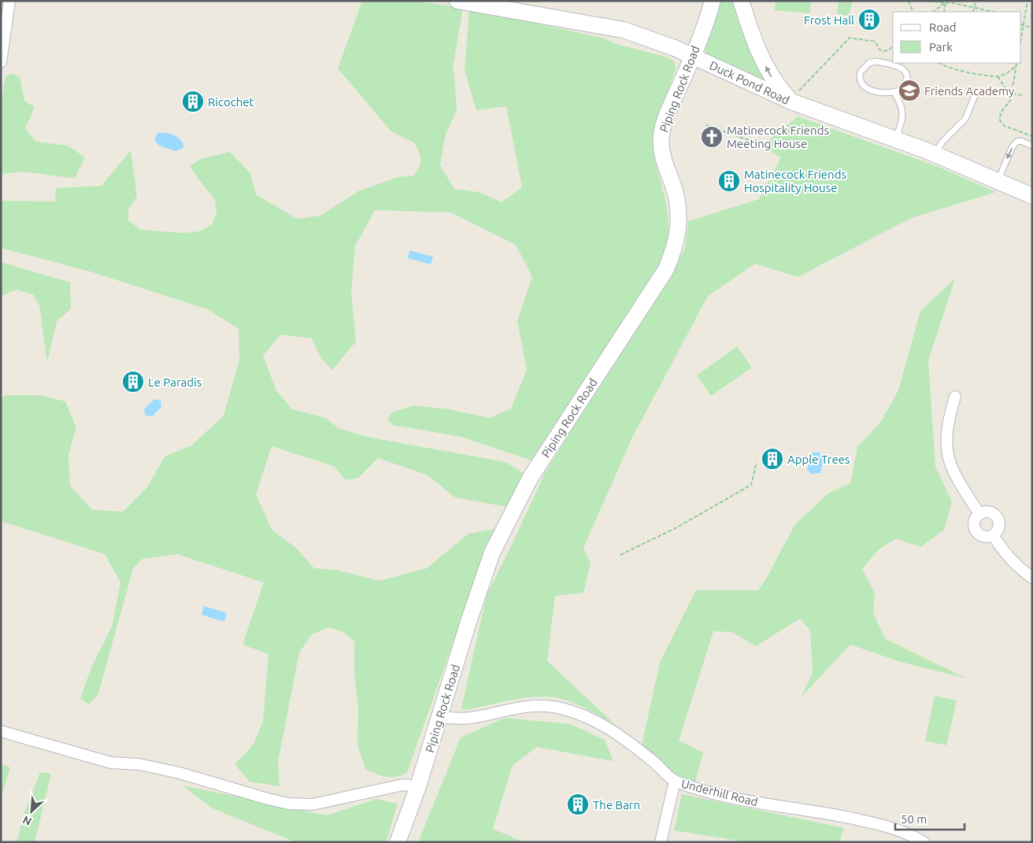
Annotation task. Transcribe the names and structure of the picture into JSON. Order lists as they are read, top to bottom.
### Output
{
  "streets": {
    "street": ["Duck Pond Road", "Piping Rock Road", "Underhill Road"]
  },
  "crossings": [
    ["Duck Pond Road", "Piping Rock Road"],
    ["Piping Rock Road", "Underhill Road"]
  ],
  "places": {
    "building": [
      "Frost Hall",
      "Ricochet",
      "Matinecock Friends Hospitality House",
      "Le Paradis",
      "Apple Trees",
      "The Barn"
    ],
    "school or university": ["Friends Academy"],
    "church": ["Matinecock Friends Meeting House"]
  },
  "legend": ["Road", "Park"],
  "scale_bar": "50 m",
  "north": "bottom left"
}
